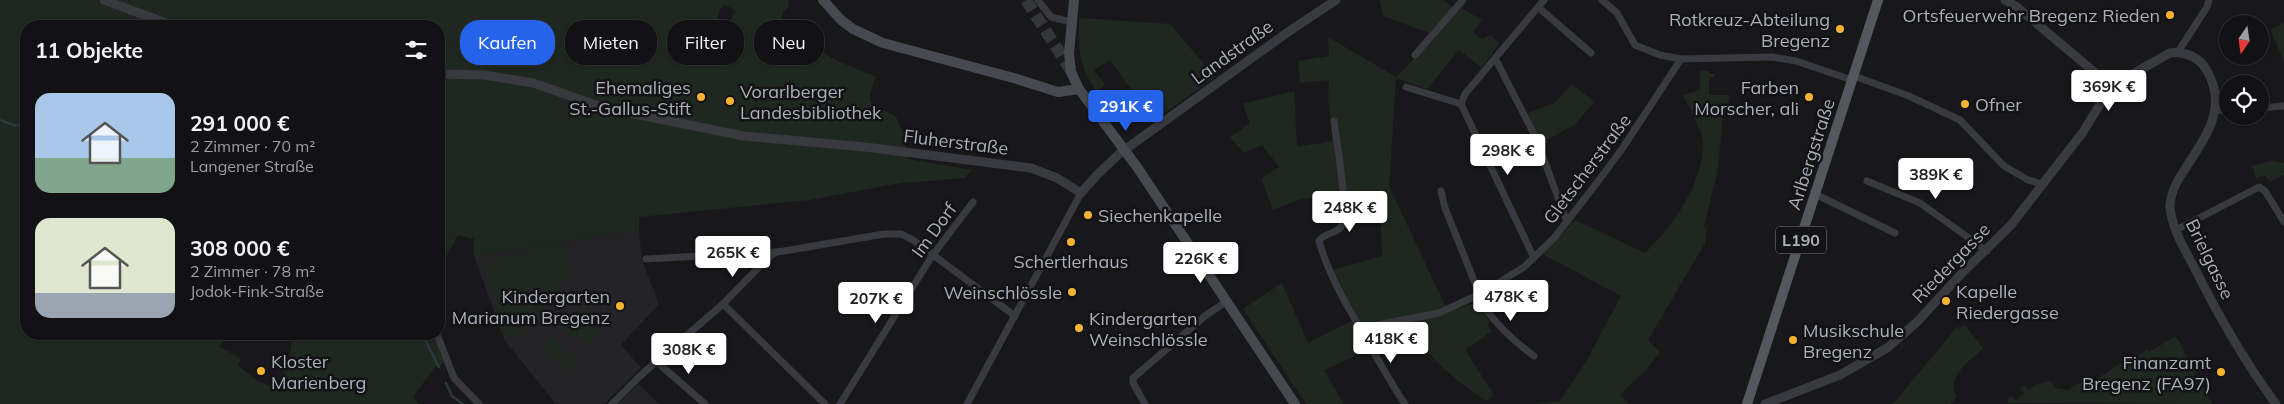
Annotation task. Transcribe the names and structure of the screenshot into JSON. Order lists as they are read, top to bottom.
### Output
{
  "streets": {
    "main road": ["Arlbergstraße", "L190"],
    "street": [
      "Landstraße",
      "Fluherstraße",
      "Gletscherstraße",
      "Im Dorf",
      "Brielgasse",
      "Riedergasse"
    ]
  },
  "crossings": [
    ["Landstraße", "Fluherstraße"]
  ],
  "places": [
    "Ortsfeuerwehr Bregenz Rieden",
    "Rotkreuz-Abteilung Bregenz",
    "Ehemaliges St.-Gallus-Stift",
    "Farben Morscher, ali",
    "Vorarlberger Landesbibliothek",
    "Ofner",
    "Siechenkapelle",
    "Schertlerhaus",
    "Weinschlössle",
    "Kapelle Riedergasse",
    "Kindergarten Marianum Bregenz",
    "Kindergarten Weinschlössle",
    "Musikschule Bregenz",
    "Kloster Marienberg",
    "Finanzamt Bregenz (FA97)"
  ],
  "north": "bottom",
  "page": {
    "chip": [
      "Kaufen",
      "Mieten",
      "Filter",
      "Neu"
    ],
    "heading": "11 Objekte",
    "price": [
      "369K €",
      "291K €",
      "298K €",
      "389K €",
      "248K €",
      "265K €",
      "226K €",
      "478K €",
      "207K €",
      "418K €",
      "308K €"
    ],
    "list": [
      {
        "name": "291 000 €",
        "note": "2 Zimmer · 70 m² · Langener Straße"
      },
      {
        "name": "308 000 €",
        "note": "2 Zimmer · 78 m² · Jodok-Fink-Straße"
      }
    ]
  }
}
